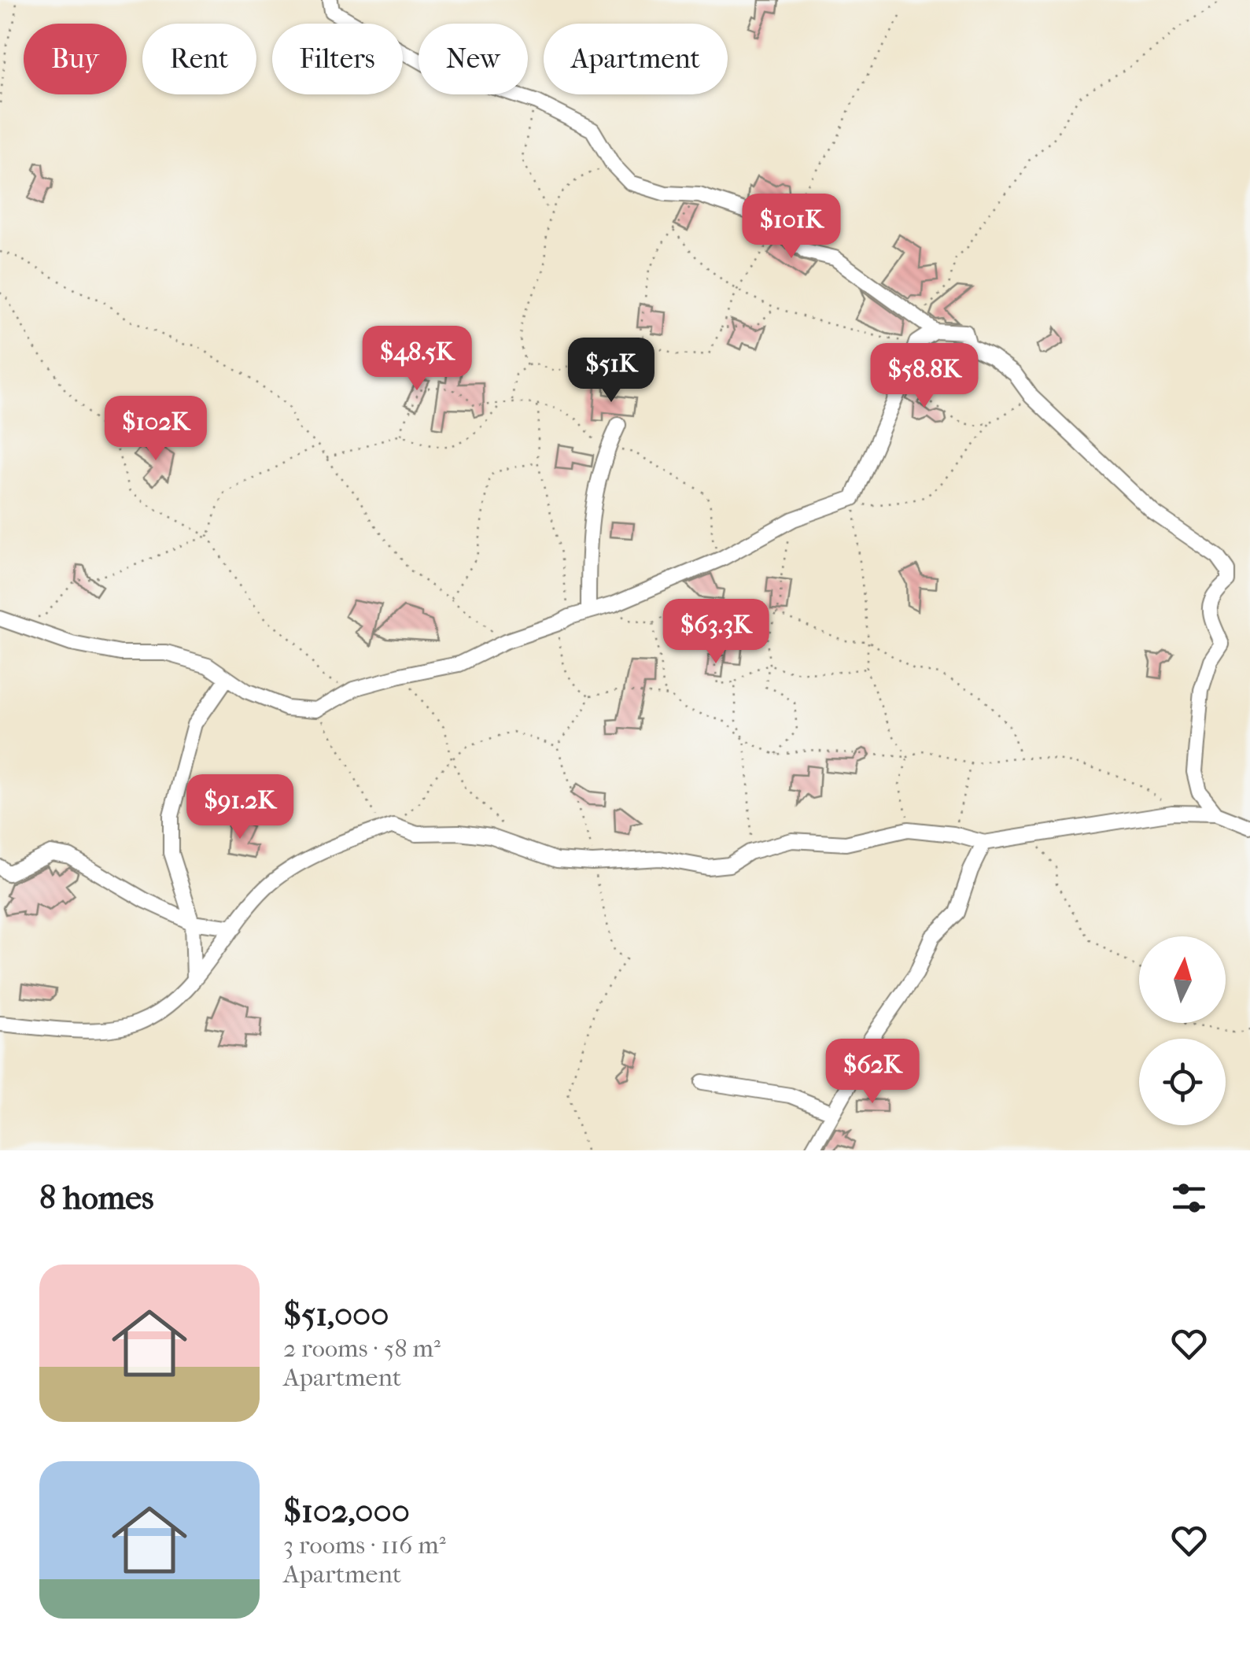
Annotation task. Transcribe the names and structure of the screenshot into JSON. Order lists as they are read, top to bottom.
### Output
{
  "north": "top",
  "page": {
    "chip": [
      "Buy",
      "Rent",
      "Filters",
      "New",
      "Apartment"
    ],
    "price": [
      "$101K",
      "$48.5K",
      "$51K",
      "$58.8K",
      "$102K",
      "$63.3K",
      "$91.2K",
      "$62K"
    ],
    "heading": "8 homes",
    "list": [
      {
        "name": "$51,000",
        "note": "2 rooms · 58 m² · Apartment"
      },
      {
        "name": "$102,000",
        "note": "3 rooms · 116 m² · Apartment"
      }
    ]
  }
}
